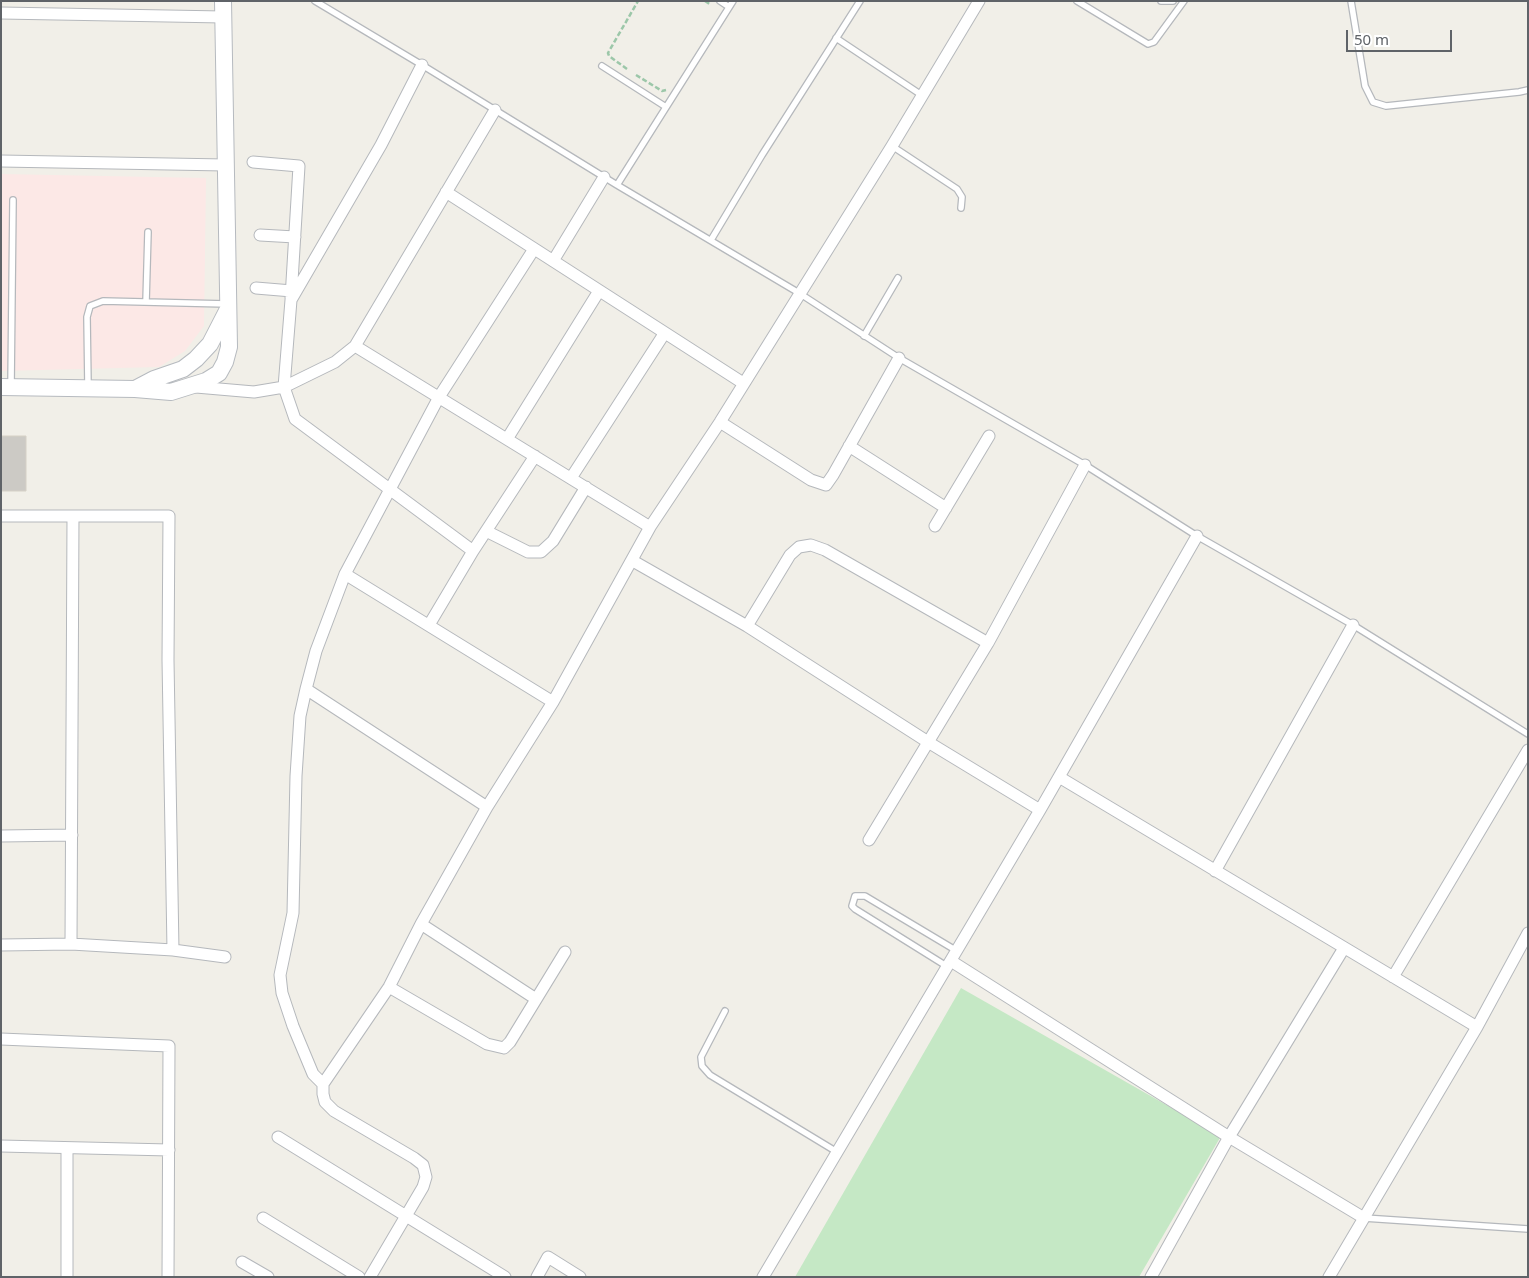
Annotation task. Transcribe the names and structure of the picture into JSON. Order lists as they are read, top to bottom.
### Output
{
  "scale_bar": "50 m"
}
